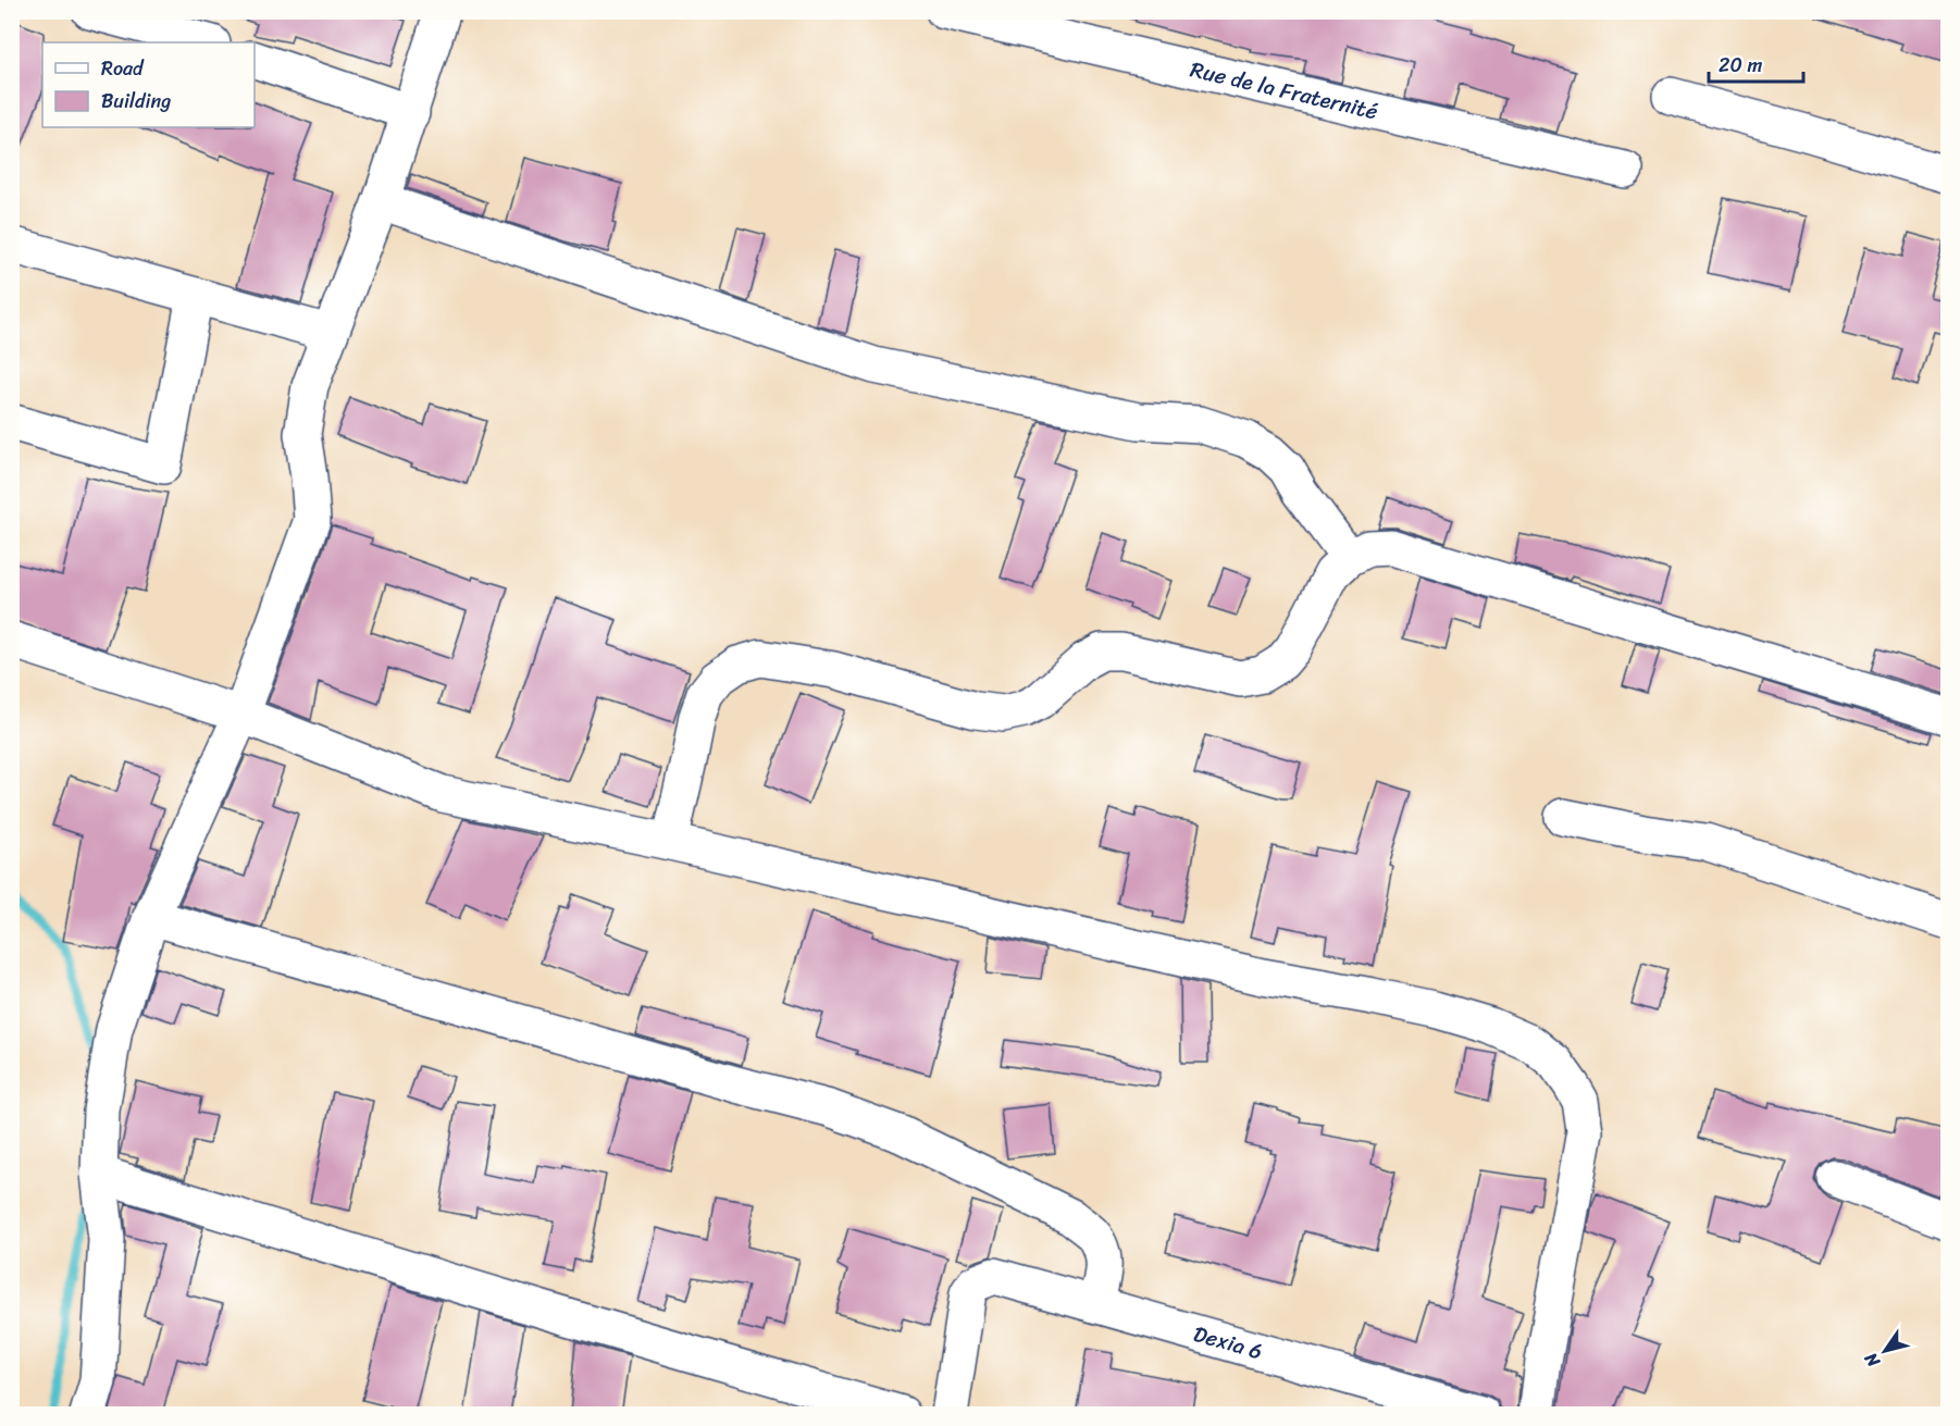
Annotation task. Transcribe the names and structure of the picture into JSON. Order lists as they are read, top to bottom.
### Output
{
  "streets": {
    "street": ["Rue de la Fraternité", "Dexia 6"]
  },
  "legend": ["Road", "Building"],
  "scale_bar": "20 m",
  "north": "bottom left"
}
